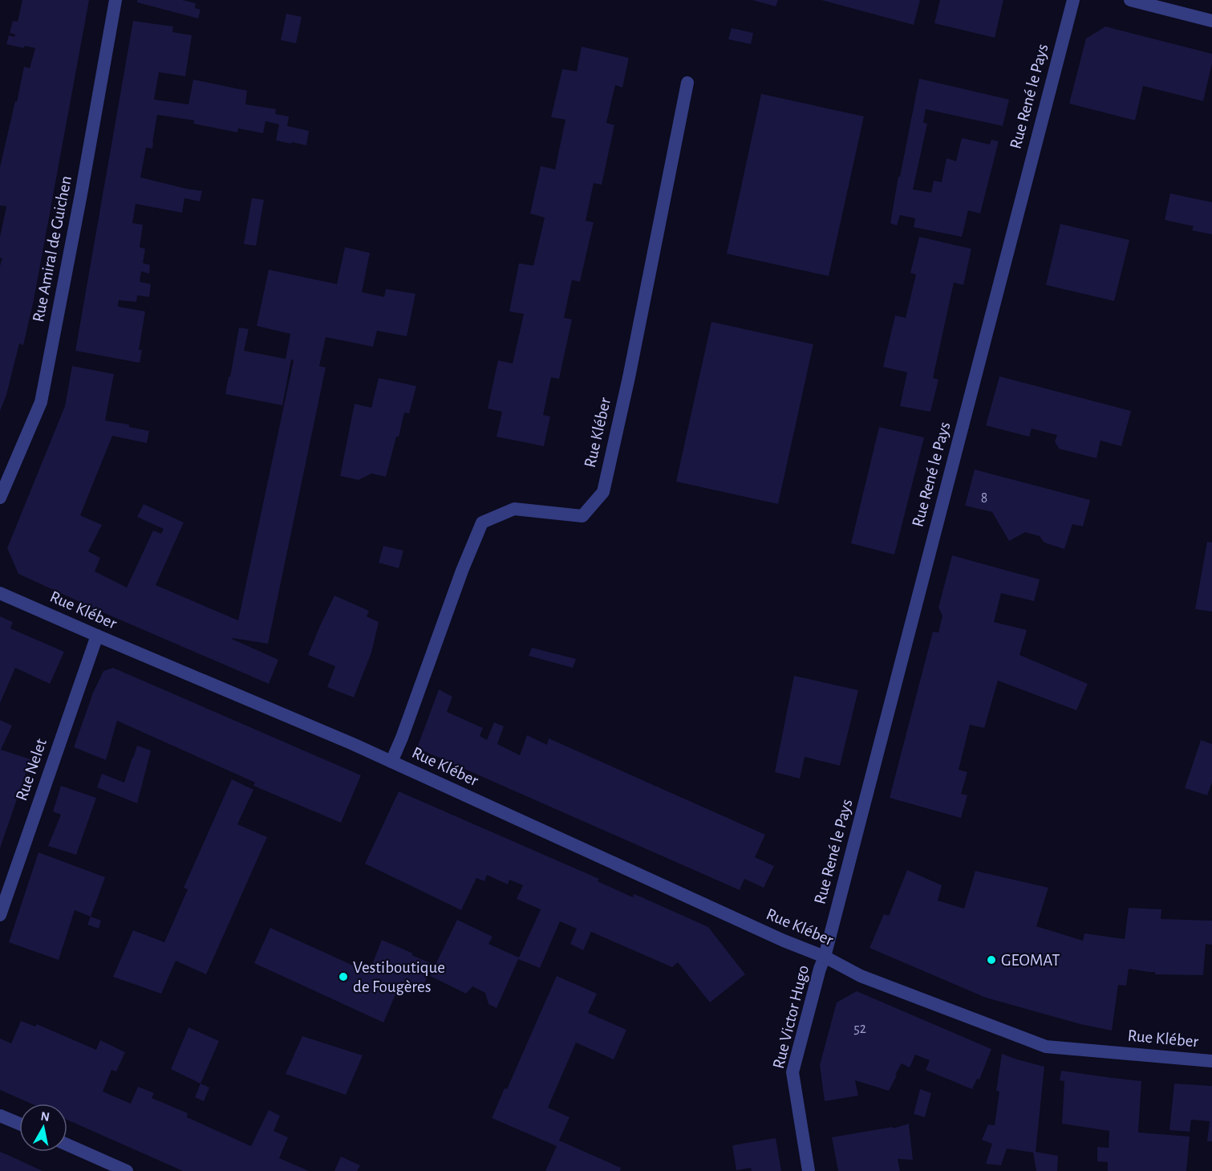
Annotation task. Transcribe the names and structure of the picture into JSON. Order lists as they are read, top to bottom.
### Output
{
  "streets": {
    "street": [
      "Rue René le Pays",
      "Rue Amiral de Guichen",
      "Rue Kléber",
      "Rue Nelet",
      "Rue Victor Hugo"
    ]
  },
  "crossings": [
    ["Rue René le Pays", "Rue Kléber"],
    ["Rue René le Pays", "Rue Victor Hugo"],
    ["Rue Kléber", "Rue Nelet"],
    ["Rue Kléber", "Rue Victor Hugo"]
  ],
  "places": ["GEOMAT", "Vestiboutique de Fougères"],
  "house_numbers": ["8", "52"],
  "north": "top"
}
